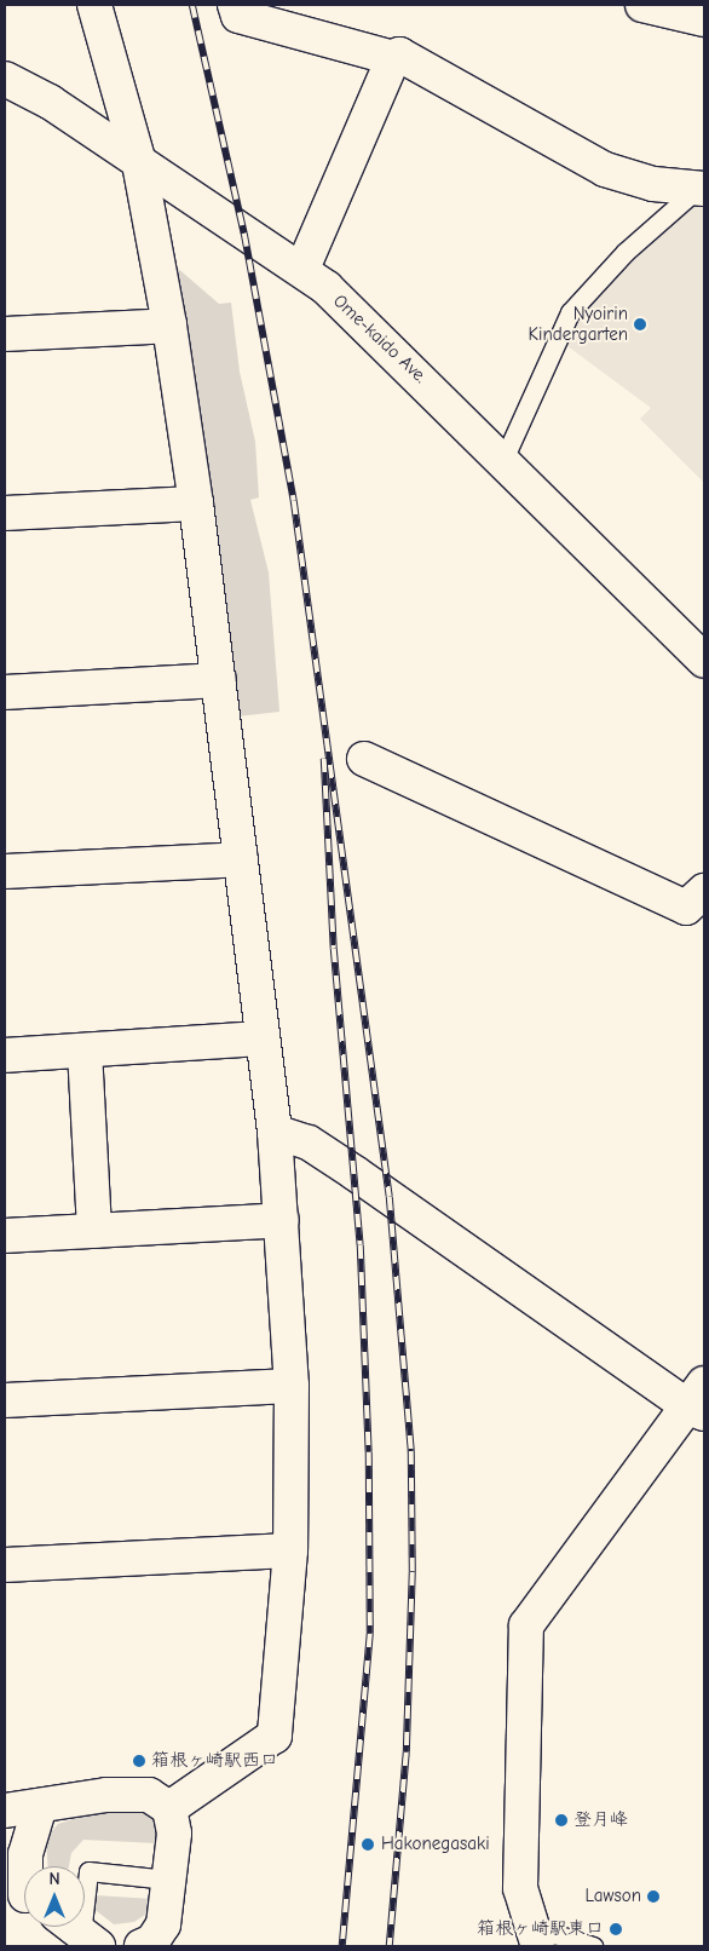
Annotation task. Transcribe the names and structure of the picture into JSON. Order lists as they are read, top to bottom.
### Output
{
  "streets": {
    "street": ["Ome-kaido Ave."]
  },
  "places": [
    "Nyoirin Kindergarten",
    "箱根ヶ崎駅西口",
    "登月峰",
    "Hakonegasaki",
    "Lawson",
    "箱根ヶ崎駅東口"
  ],
  "north": "top"
}
